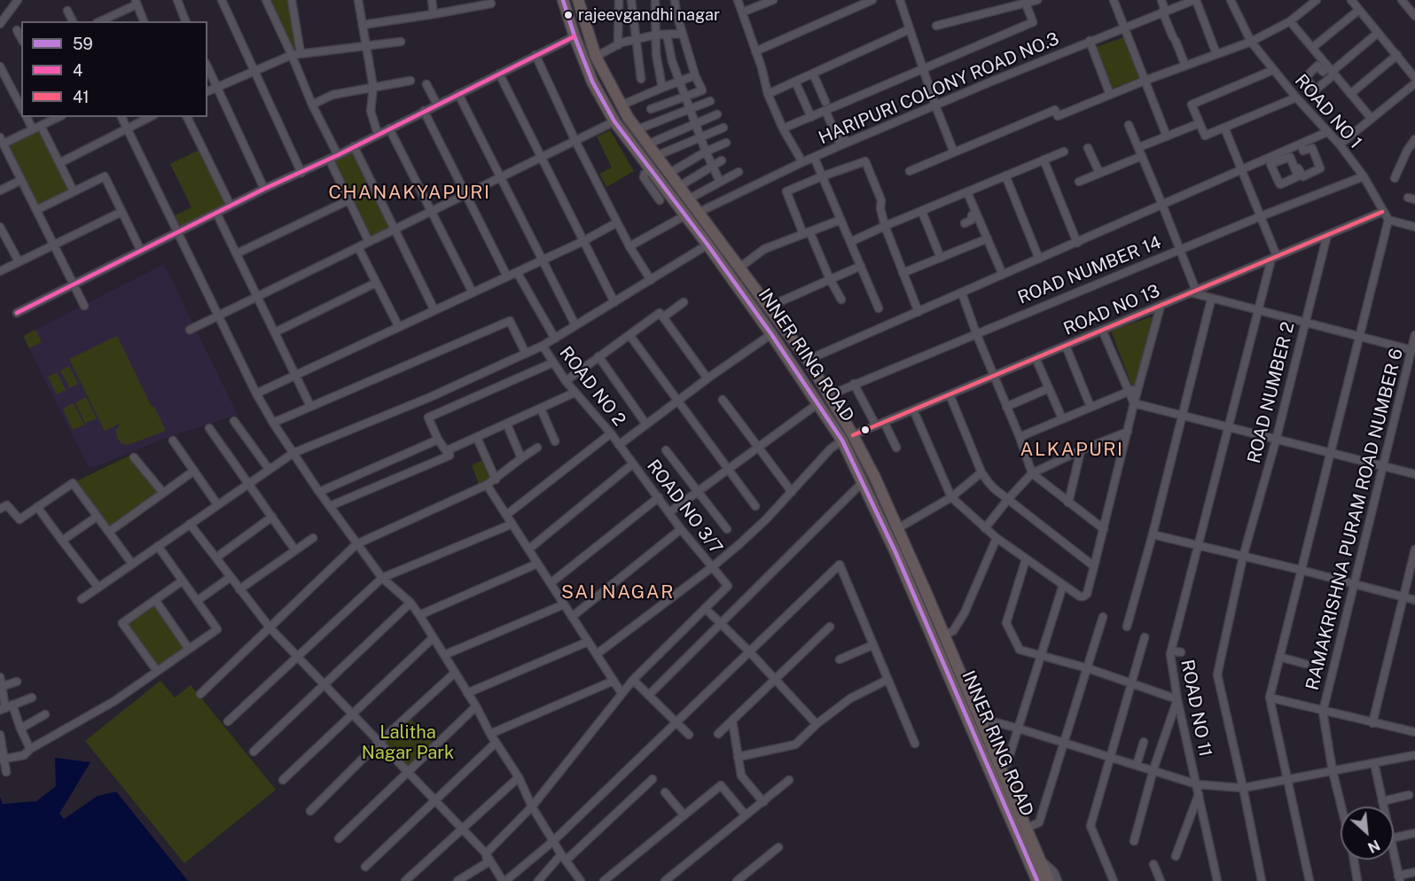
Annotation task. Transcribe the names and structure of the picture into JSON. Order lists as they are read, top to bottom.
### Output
{
  "streets": {
    "highway": ["INNER RING ROAD"],
    "street": [
      "HARIPURI COLONY ROAD NO.3",
      "ROAD NO 1",
      "ROAD NUMBER 14",
      "ROAD NO 13",
      "ROAD NO 2",
      "ROAD NUMBER 2",
      "ROAD NO 3/7",
      "RAMAKRISHNA PURAM ROAD NUMBER 6",
      "ROAD NO 11"
    ]
  },
  "crossings": [
    ["HARIPURI COLONY ROAD NO.3", "INNER RING ROAD"],
    ["ROAD NO 1", "ROAD NUMBER 14"],
    ["ROAD NO 1", "ROAD NO 13"],
    ["ROAD NUMBER 14", "INNER RING ROAD"],
    ["ROAD NO 13", "INNER RING ROAD"],
    ["ROAD NO 13", "ROAD NUMBER 2"],
    ["ROAD NO 13", "ROAD NO 11"],
    ["ROAD NO 2", "ROAD NO 3/7"]
  ],
  "districts": ["CHANAKYAPURI", "ALKAPURI", "SAI NAGAR"],
  "parks": ["Lalitha Nagar Park"],
  "places": ["rajeevgandhi nagar"],
  "lines": ["transit line 59", "transit line 4", "transit line 41"],
  "legend": ["59", "4", "41"],
  "north": "bottom right"
}
